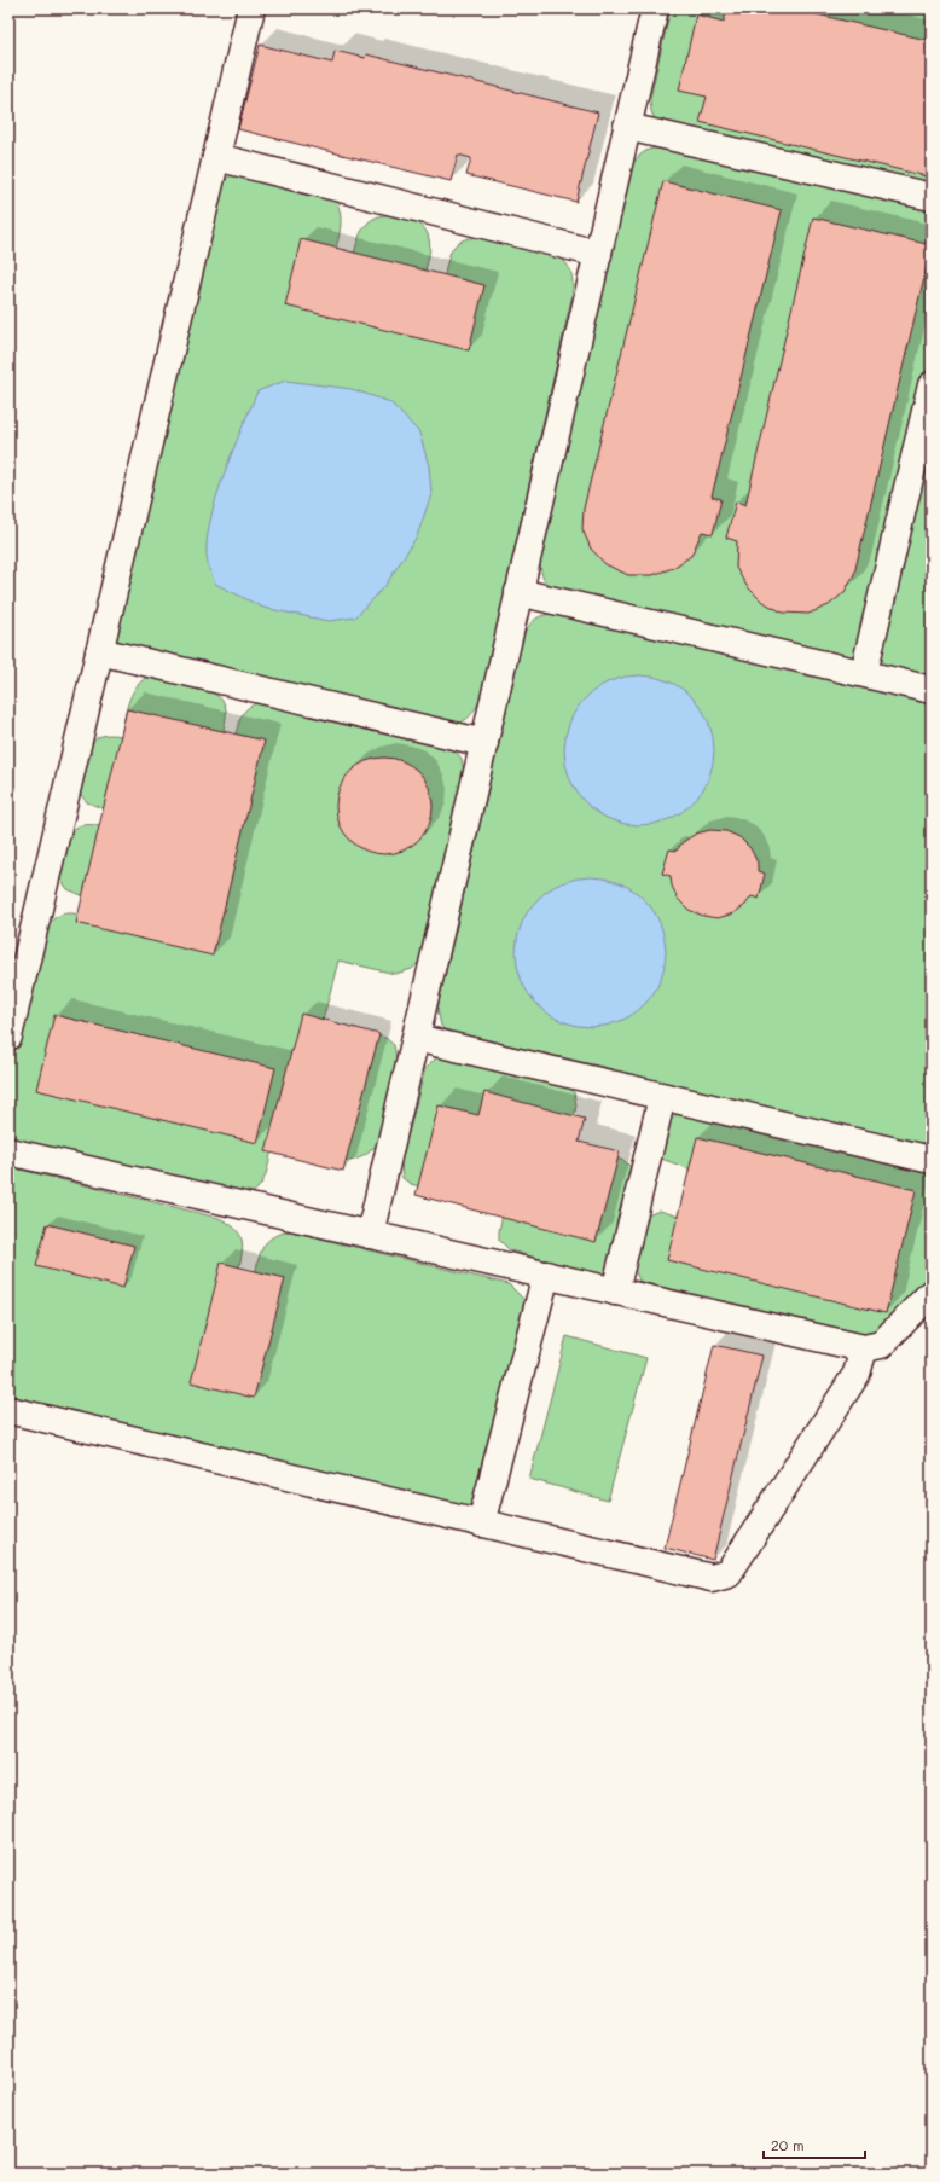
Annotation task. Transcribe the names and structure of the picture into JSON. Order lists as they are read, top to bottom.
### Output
{
  "scale_bar": "20 m"
}
